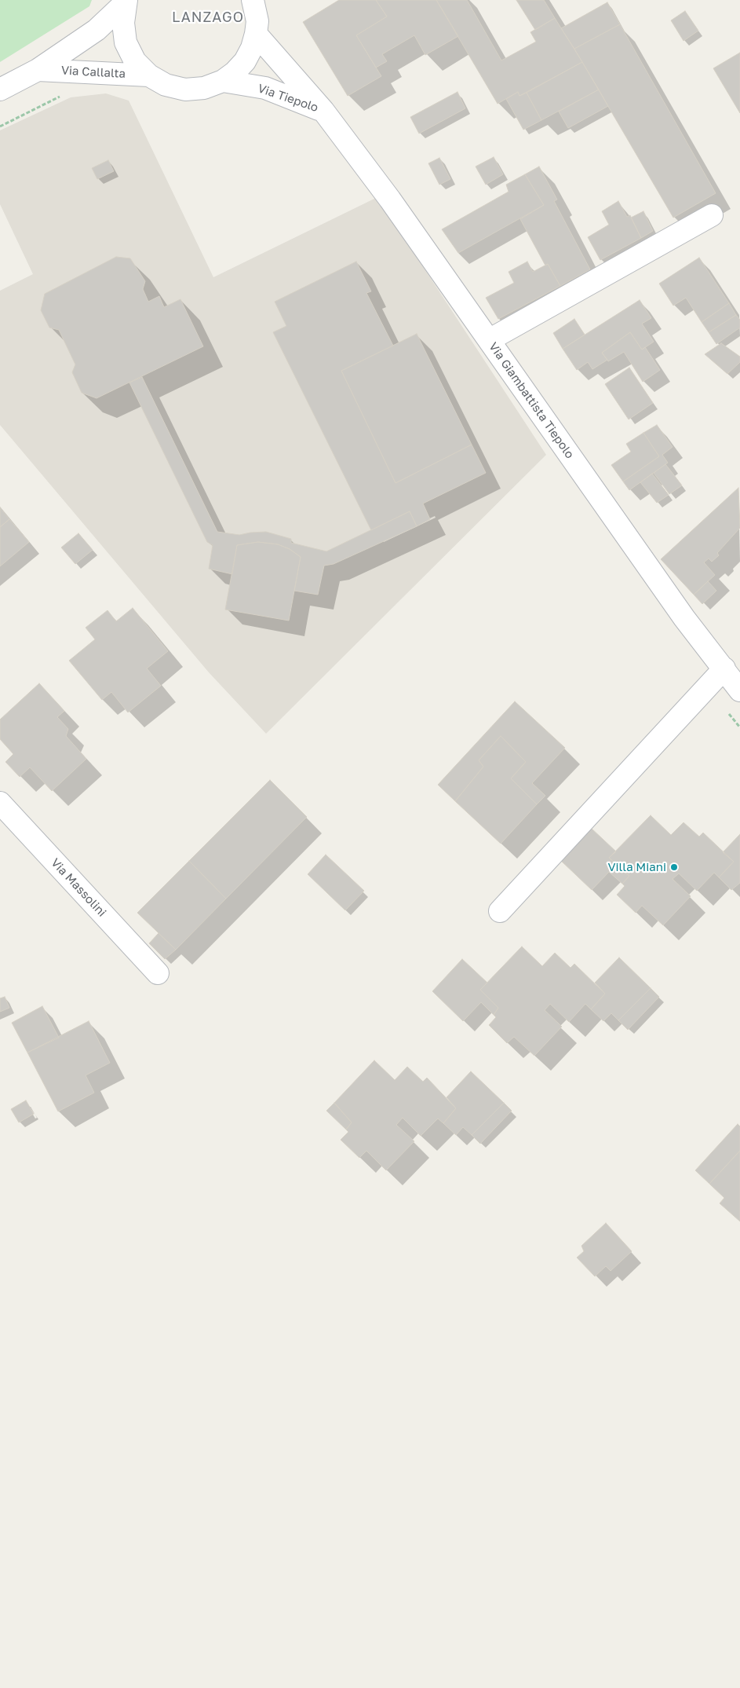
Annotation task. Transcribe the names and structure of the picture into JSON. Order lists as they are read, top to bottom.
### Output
{
  "streets": {
    "street": [
      "Via Callalta",
      "Via Tiepolo",
      "Via Giambattista Tiepolo",
      "Via Massolini"
    ]
  },
  "crossings": [
    ["Via Callalta", "Via Tiepolo"],
    ["Via Tiepolo", "Via Giambattista Tiepolo"]
  ],
  "districts": ["LANZAGO"],
  "places": ["Villa Miani"]
}
